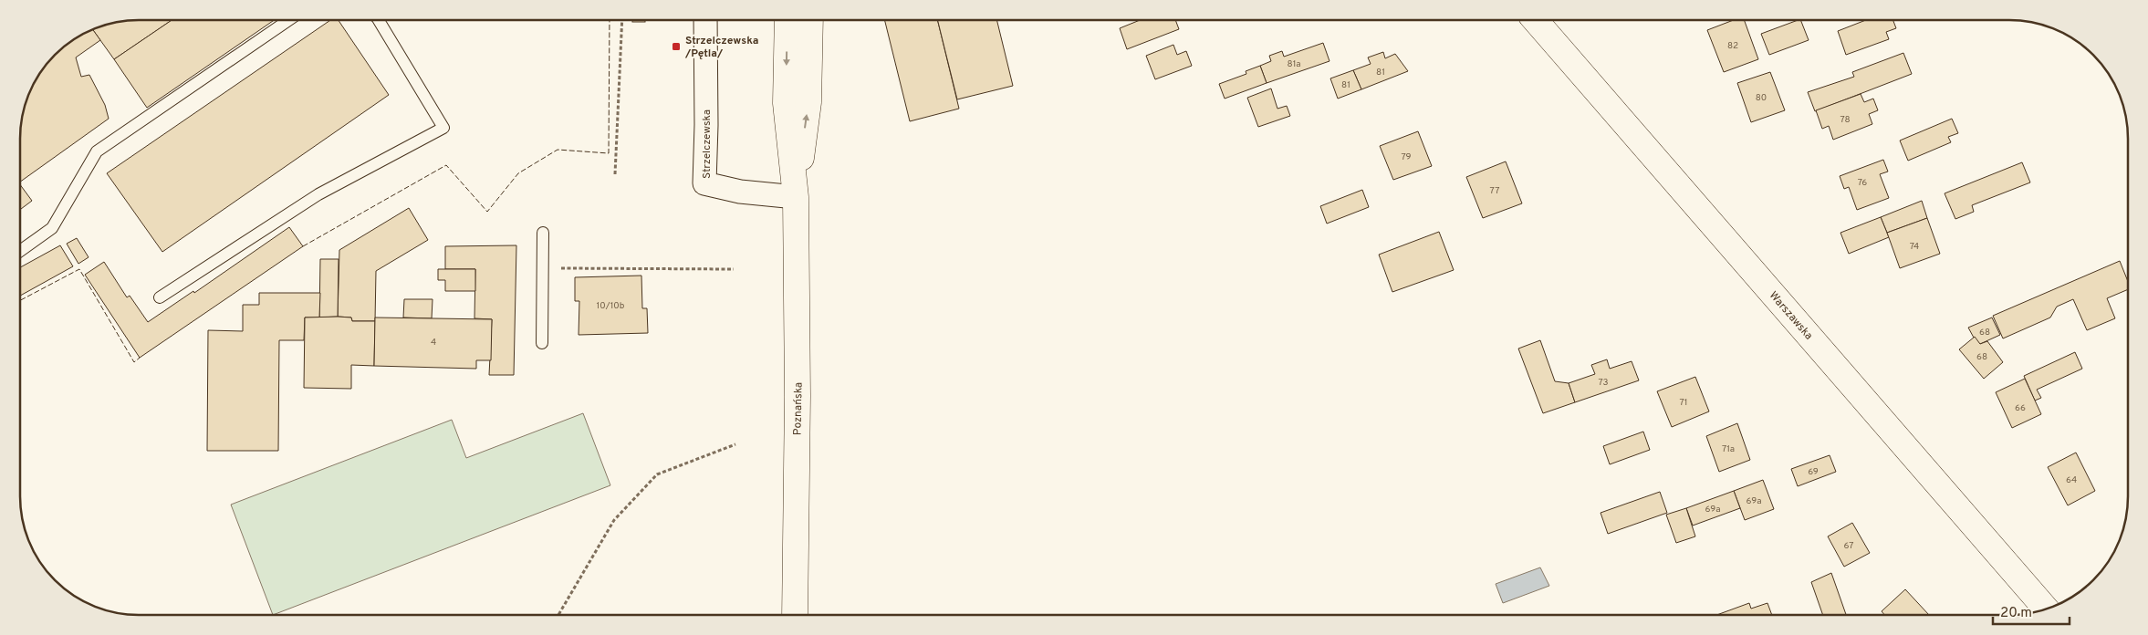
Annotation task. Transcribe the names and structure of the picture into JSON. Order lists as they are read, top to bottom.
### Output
{
  "streets": {
    "main road": ["Warszawska", "Poznańska"],
    "street": ["Strzelczewska"]
  },
  "crossings": [
    ["Strzelczewska", "Poznańska"]
  ],
  "places": {
    "transit": ["Strzelczewska /Pętla/"]
  },
  "house_numbers": [
    "82",
    "81a",
    "81",
    "81",
    "80",
    "78",
    "79",
    "76",
    "77",
    "74",
    "10/10b",
    "68",
    "4",
    "68",
    "73",
    "71",
    "66",
    "71a",
    "69",
    "64",
    "69a",
    "69a",
    "67"
  ],
  "scale_bar": "20 m"
}
